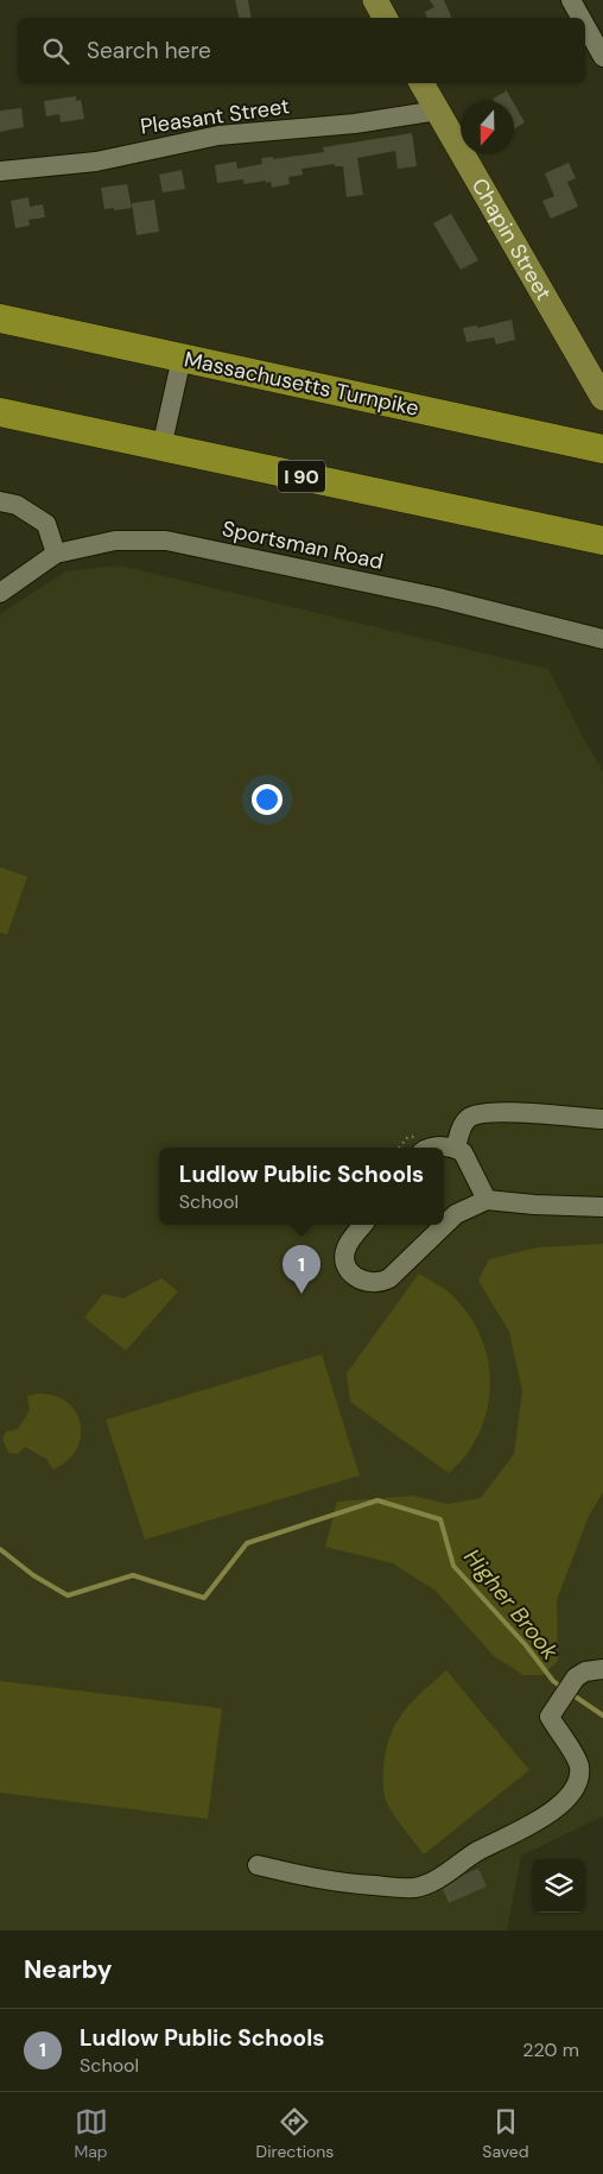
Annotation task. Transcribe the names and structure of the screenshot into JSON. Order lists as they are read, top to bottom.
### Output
{
  "streets": {
    "highway": ["Massachusetts Turnpike", "I 90"],
    "main road": ["Chapin Street"],
    "street": ["Pleasant Street", "Sportsman Road"]
  },
  "crossings": [
    ["Pleasant Street", "Chapin Street"]
  ],
  "water": ["Higher Brook"],
  "north": "bottom",
  "page": {
    "search": "Search here",
    "popup": ["Ludlow Public Schools", "School"],
    "pins": "1",
    "heading": "Nearby",
    "list": [
      {
        "mark": "1",
        "name": "Ludlow Public Schools",
        "note": "School",
        "value": "220 m"
      }
    ],
    "nav": ["Map", "Directions", "Saved"]
  }
}
